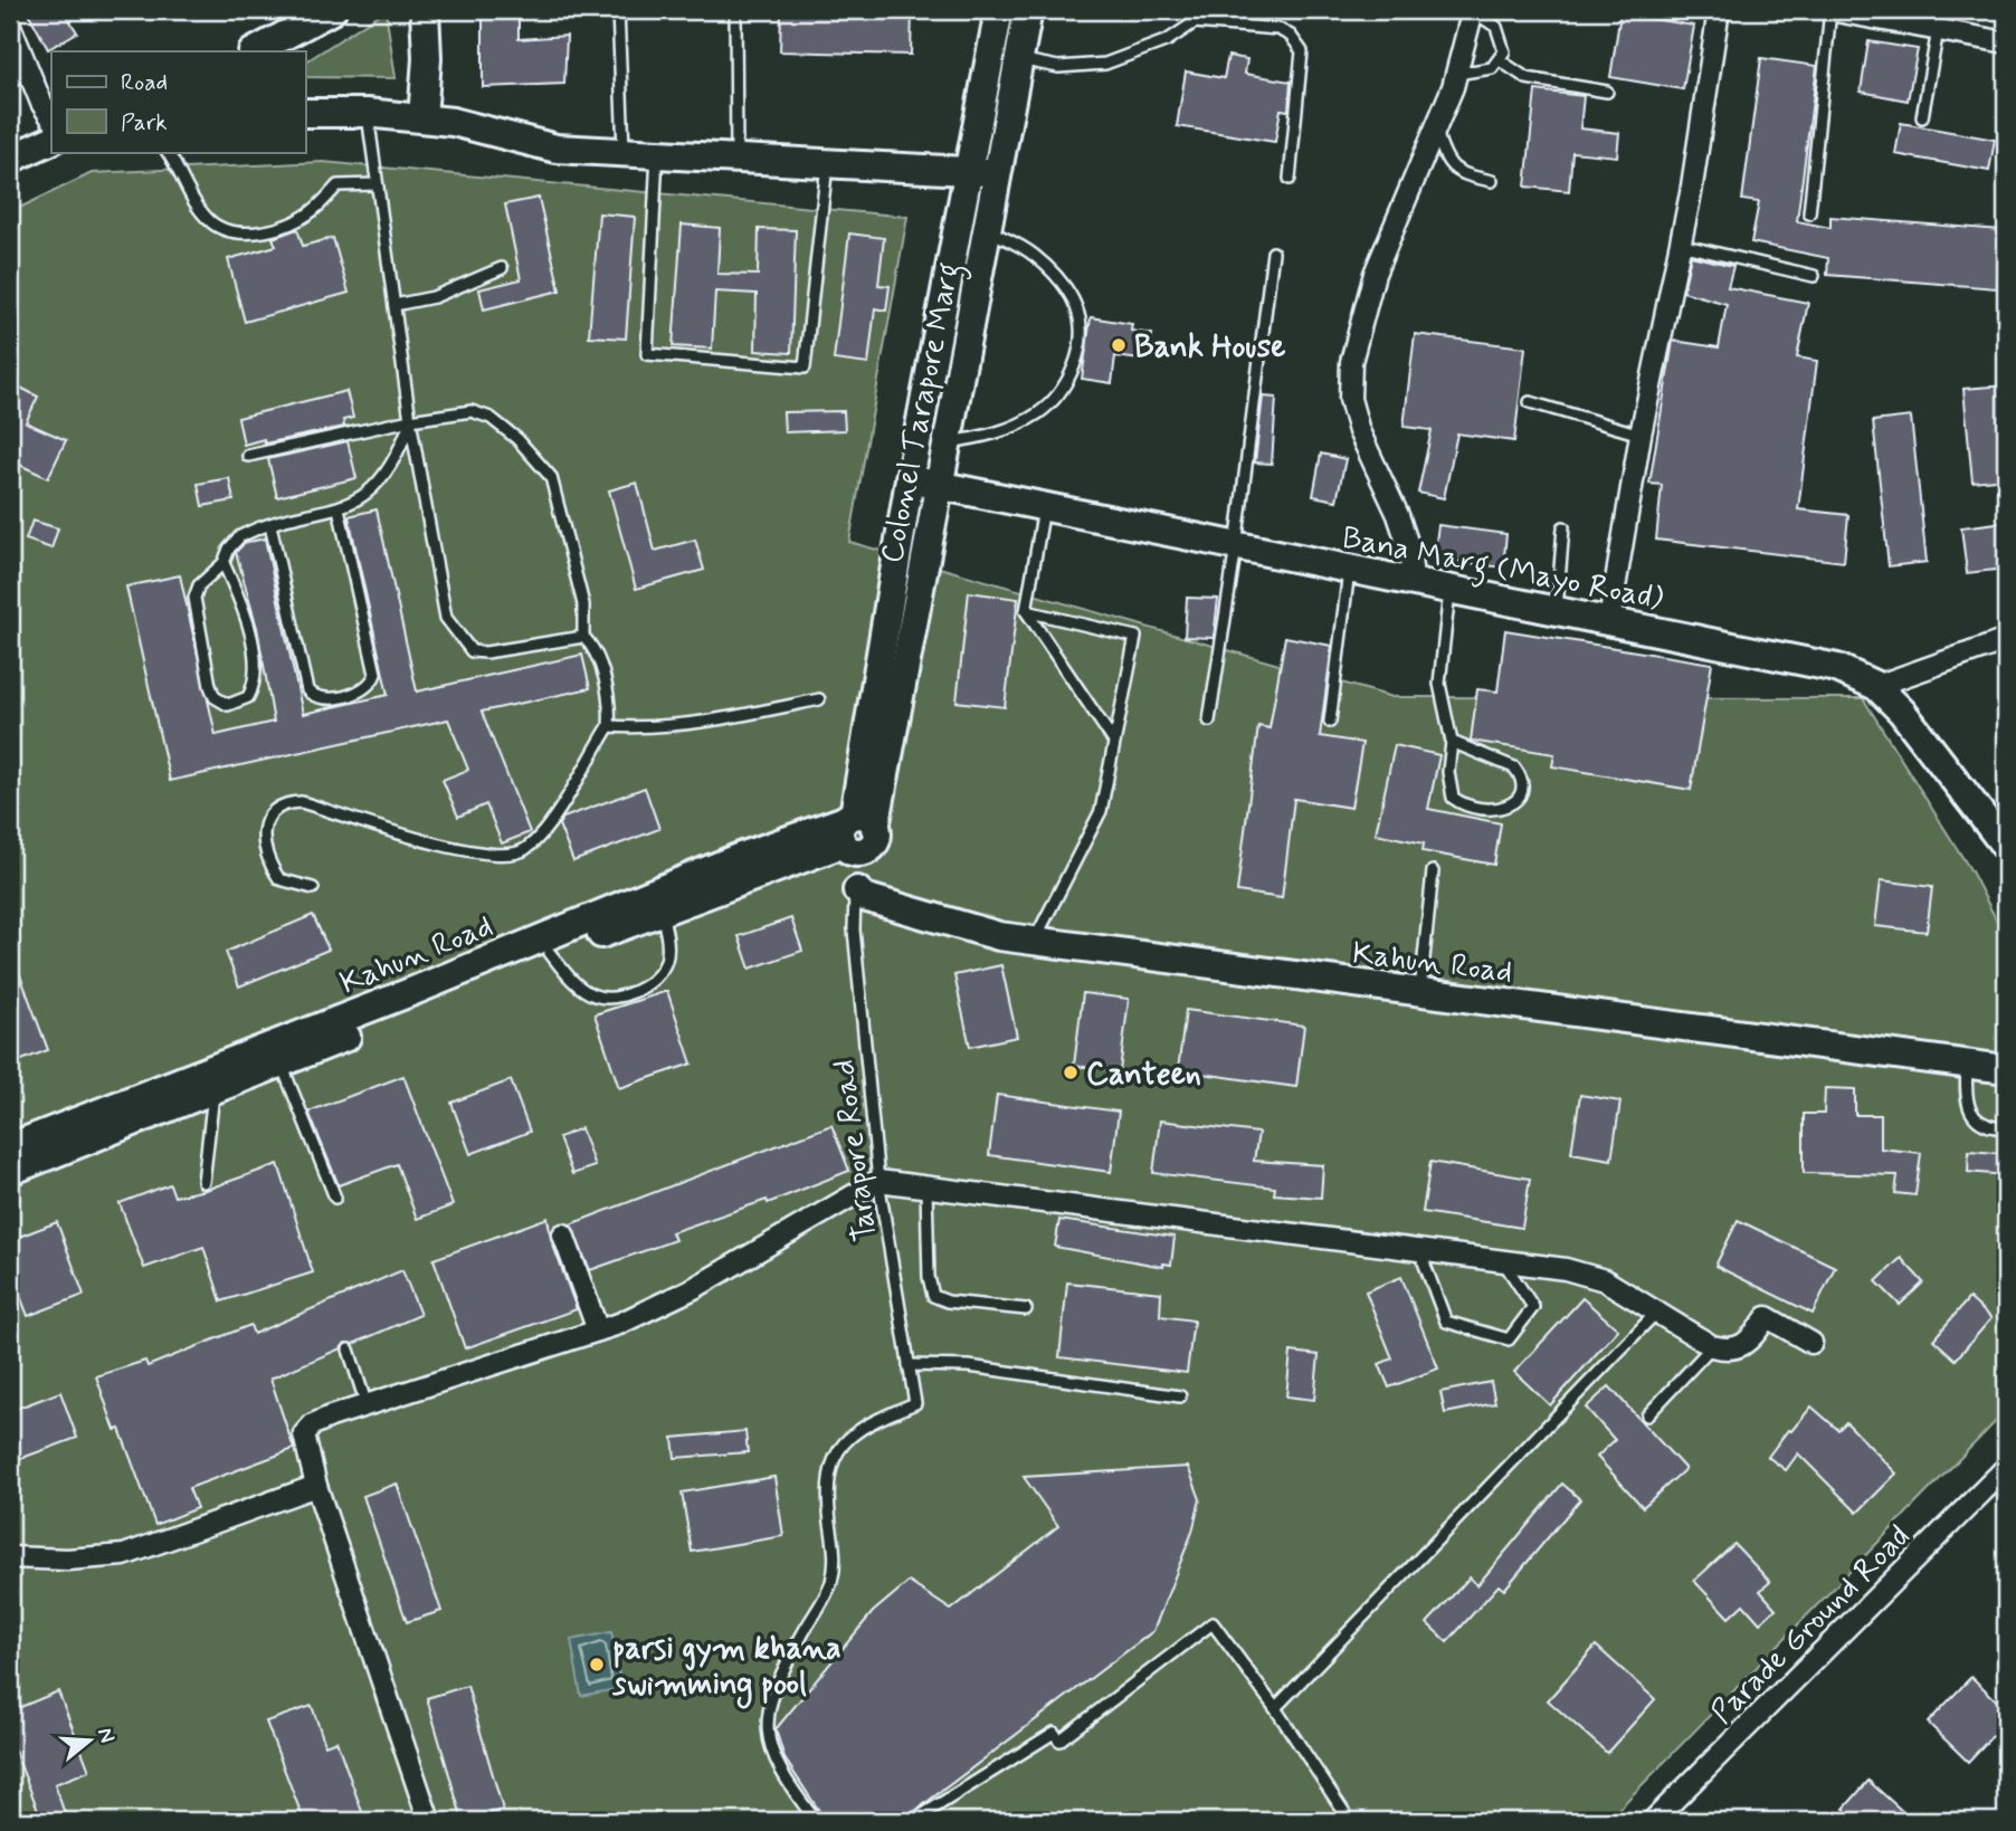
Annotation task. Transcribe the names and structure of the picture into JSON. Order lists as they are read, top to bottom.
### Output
{
  "streets": {
    "street": [
      "Colonel Tarapore Marg",
      "Bana Marg (Mayo Road)",
      "Kahun Road",
      "Parade Ground Road"
    ],
    "lane": ["Tarapore Road"]
  },
  "crossings": [
    ["Colonel Tarapore Marg", "Bana Marg (Mayo Road)"],
    ["Colonel Tarapore Marg", "Kahun Road"],
    ["Kahun Road", "Tarapore Road"]
  ],
  "places": ["Bank House", "Canteen", "parsi gym khana swimming pool"],
  "legend": ["Road", "Park"],
  "north": "right"
}
